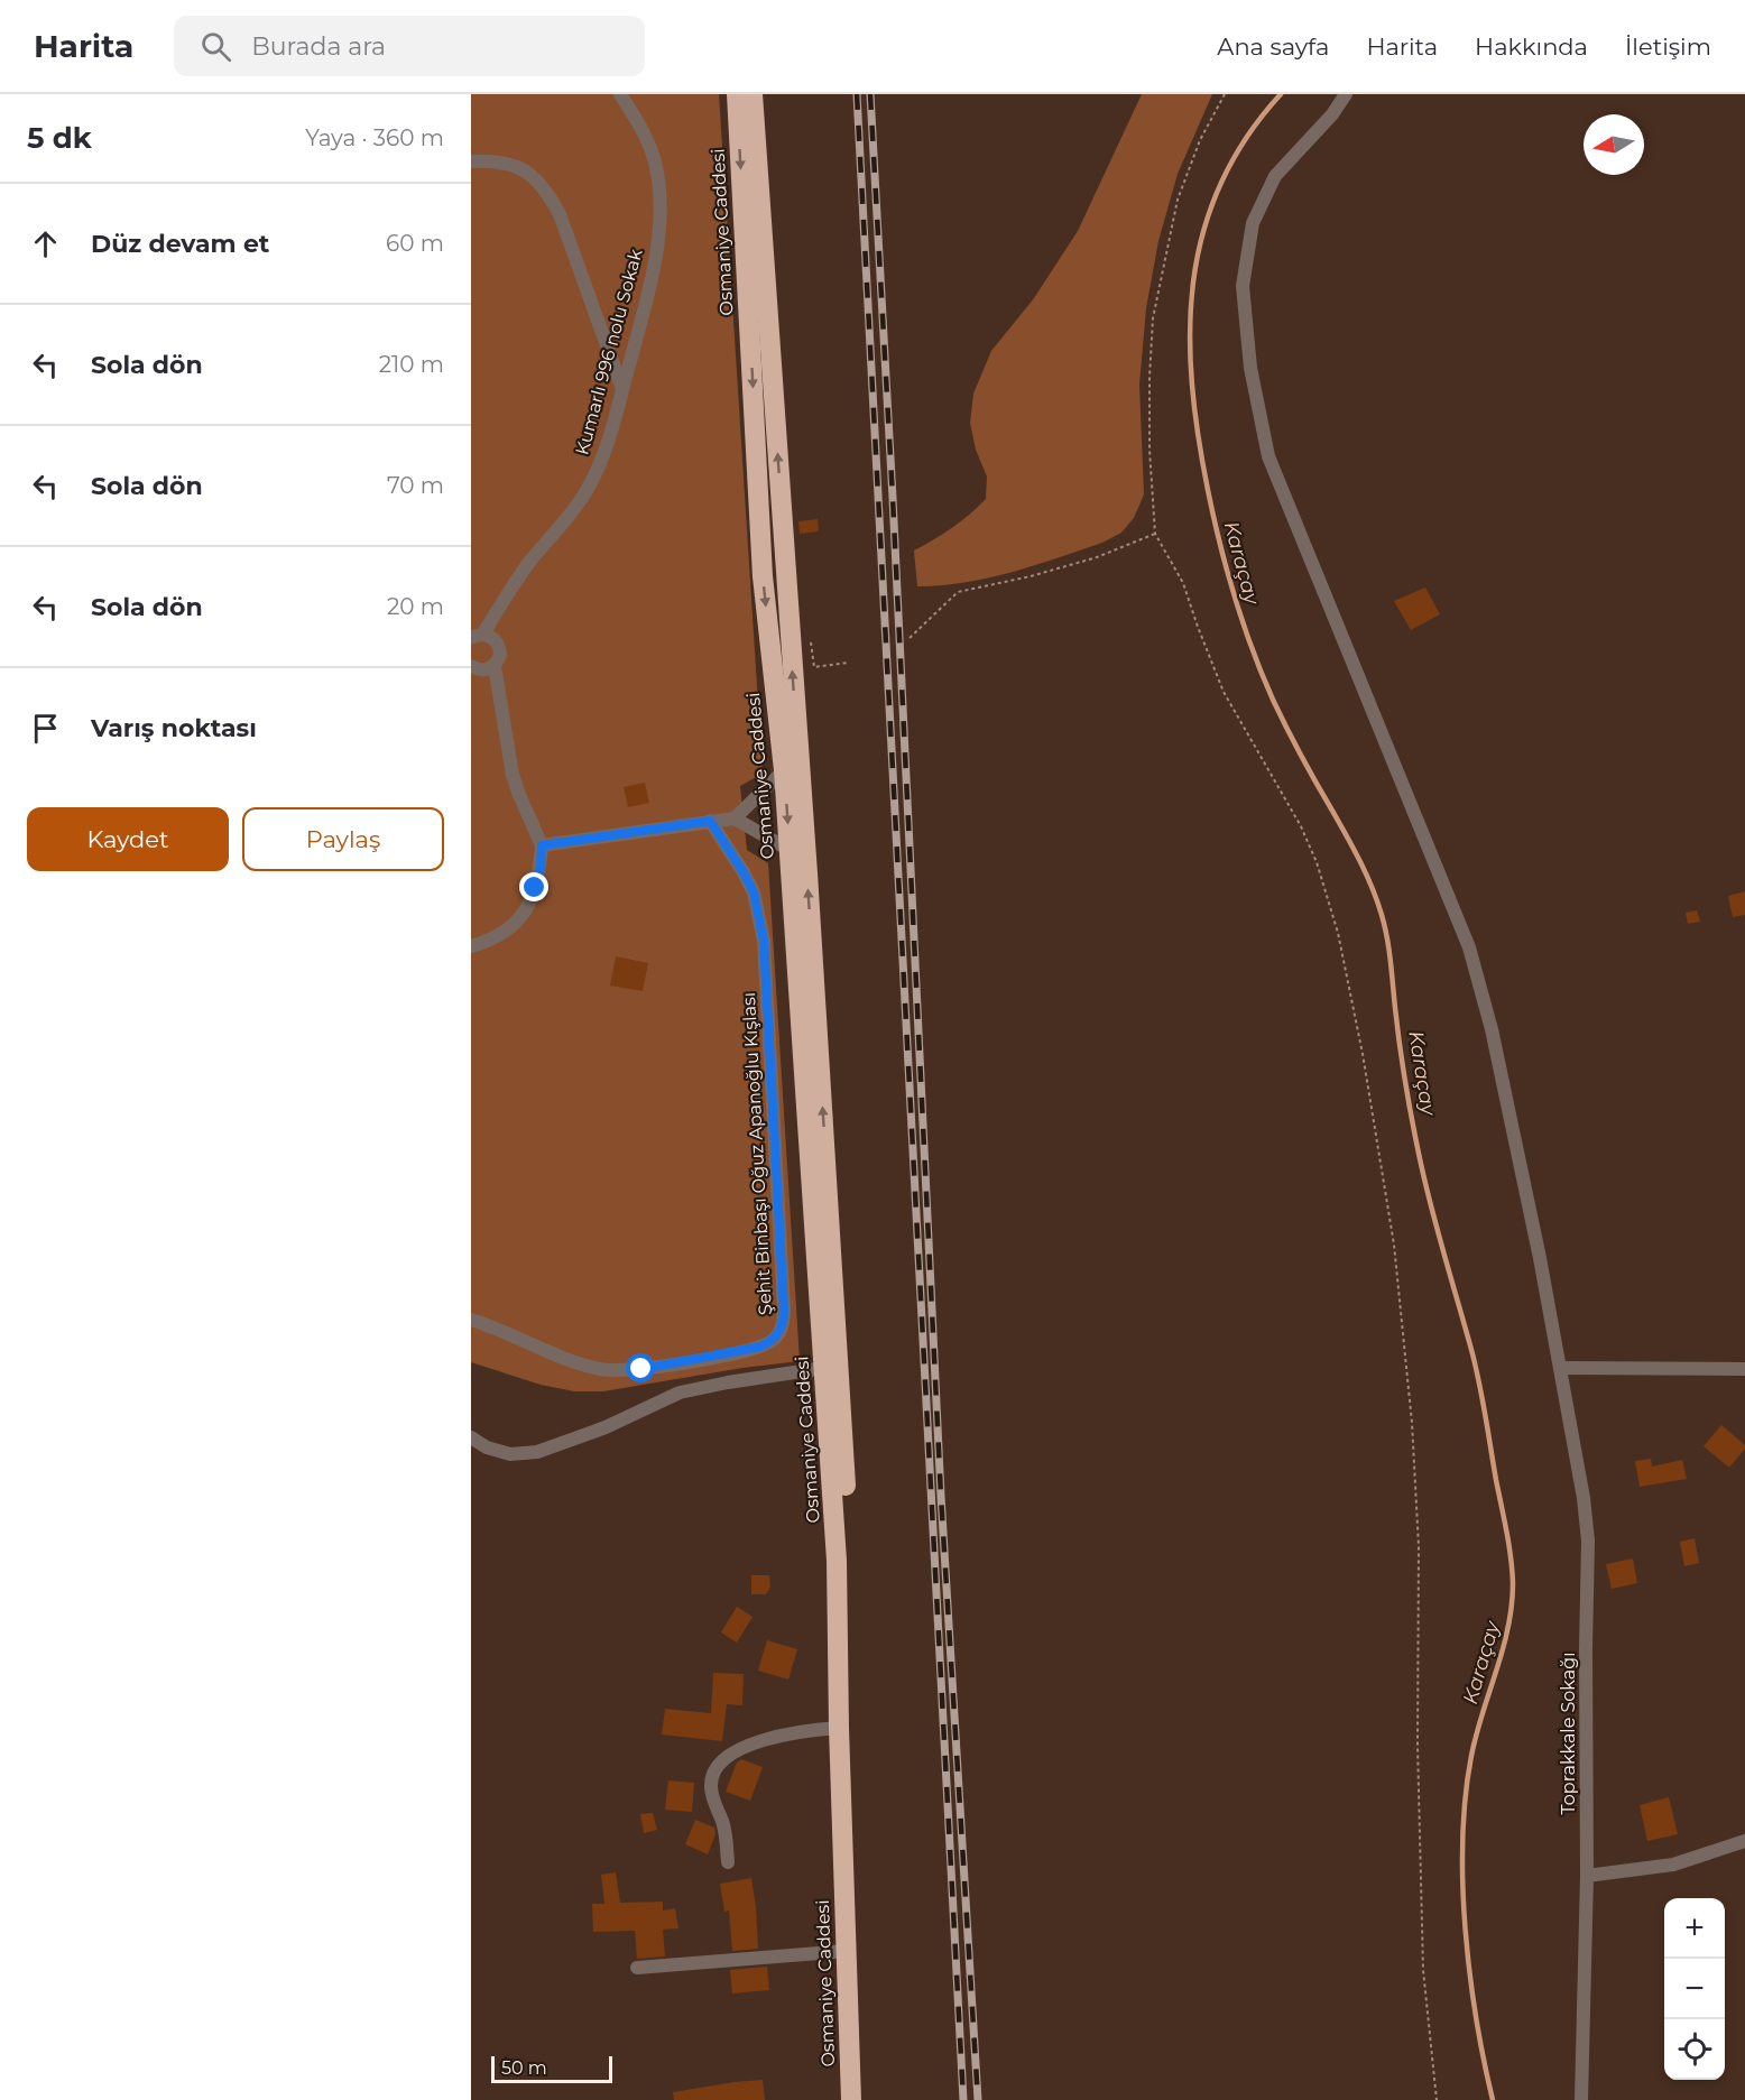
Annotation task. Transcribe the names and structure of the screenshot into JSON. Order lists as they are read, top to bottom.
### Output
{
  "streets": {
    "highway": ["Osmaniye Caddesi"],
    "street": ["Kumarlı 996 nolu Sokak", "Şehit Binbaşı Oğuz Apanoğlu Kışlası", "Toprakkale Sokağı"]
  },
  "water": ["Karaçay"],
  "scale_bar": "50 m",
  "north": "left",
  "page": {
    "header": "Harita",
    "search": "Burada ara",
    "nav": [
      "Ana sayfa",
      "Harita",
      "Hakkında",
      "İletişim"
    ],
    "heading": ["5 dk", "Yaya · 360 m"],
    "list": [
      ["Düz devam et", "60 m"],
      ["Sola dön", "210 m"],
      ["Sola dön", "70 m"],
      ["Sola dön", "20 m"],
      "Varış noktası"
    ],
    "buttons": ["Kaydet", "Paylaş"],
    "map_buttons": ["+", "−"],
    "scale": "50 m"
  }
}
